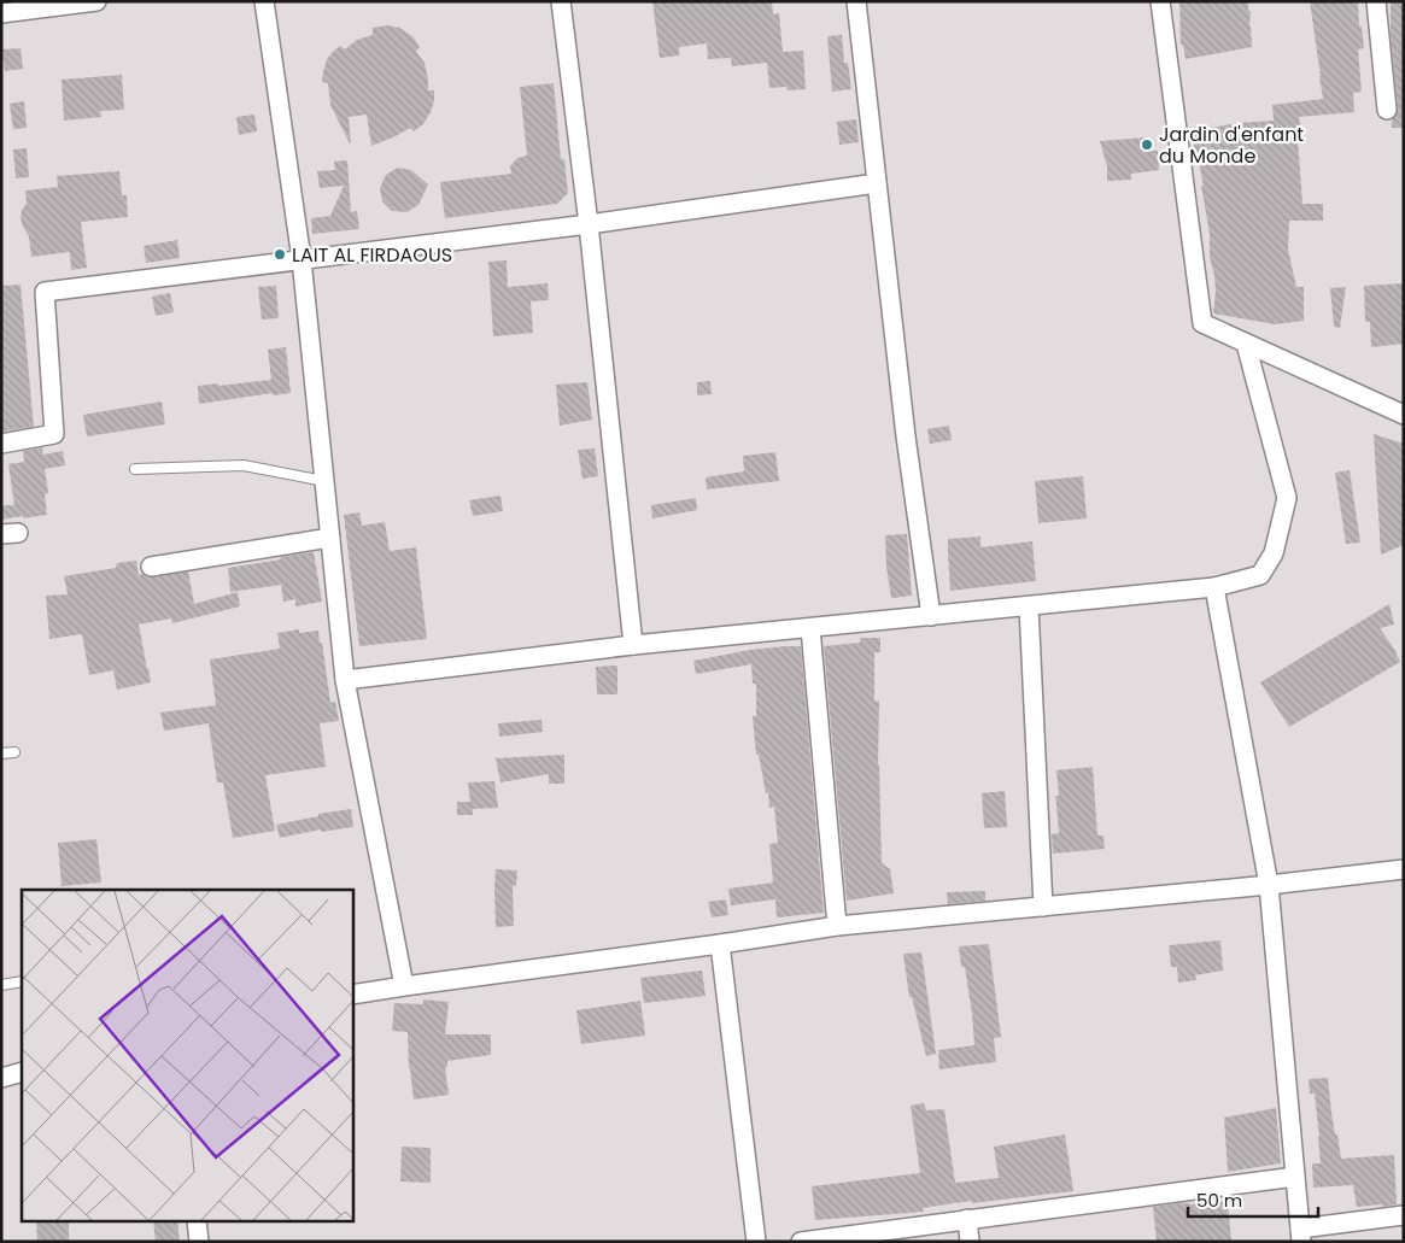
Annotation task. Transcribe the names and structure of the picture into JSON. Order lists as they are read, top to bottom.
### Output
{
  "places": ["Jardin d'enfant du Monde", "LAIT AL FIRDAOUS"],
  "scale_bar": "50 m"
}
